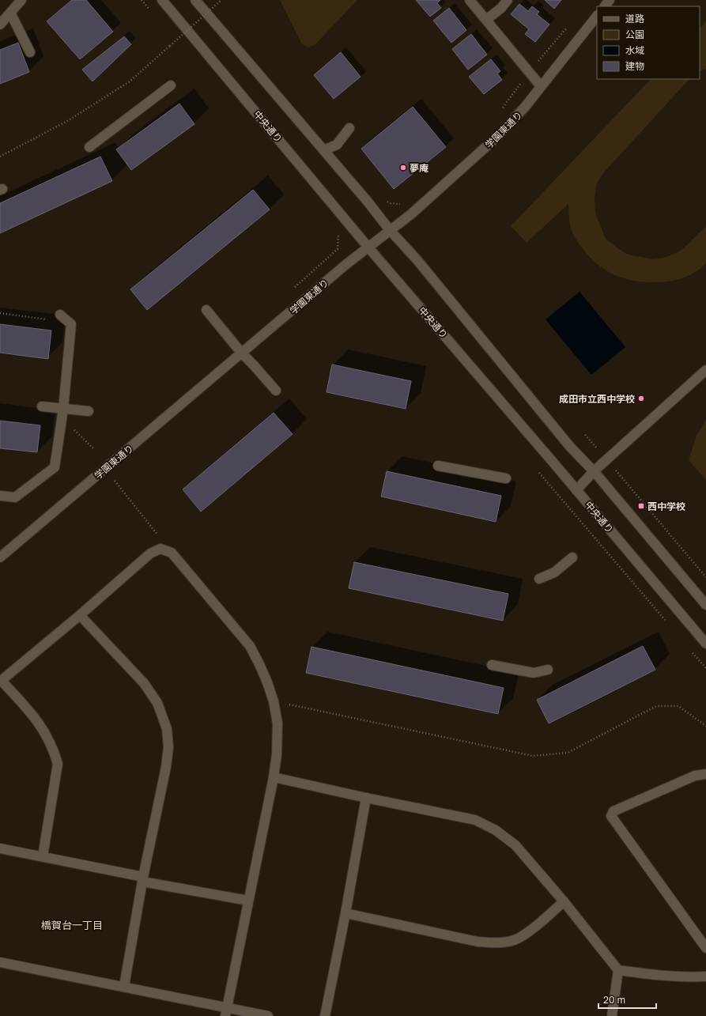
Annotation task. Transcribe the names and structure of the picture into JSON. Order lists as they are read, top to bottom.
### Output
{
  "streets": {
    "street": ["中央通り", "学園東通り"]
  },
  "crossings": [
    ["中央通り", "学園東通り"]
  ],
  "districts": ["橋賀台一丁目"],
  "places": {
    "other": ["夢庵", "成田市立西中学校"],
    "transit": ["西中学校"]
  },
  "legend": [
    "道路",
    "公園",
    "水域",
    "建物"
  ],
  "scale_bar": "20 m"
}
